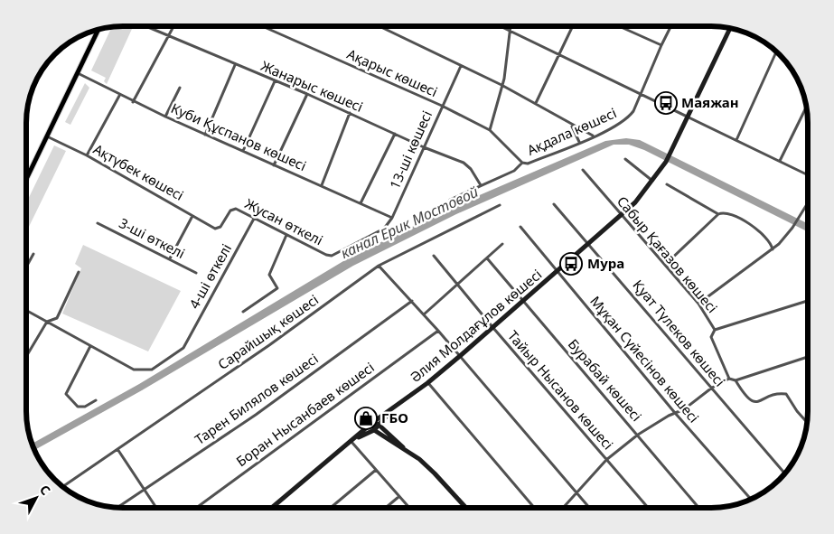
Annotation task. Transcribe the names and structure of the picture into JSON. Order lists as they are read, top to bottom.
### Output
{
  "streets": {
    "main road": ["Әлия Молдағұлов көшесі"],
    "street": [
      "Ақарыс көшесi",
      "Жанарыс көшесі",
      "Ақдала көшесі",
      "Куби Құспанов көшесi",
      "13-ші көшесi",
      "Ақтүбек көшесi",
      "Жусан өткелі",
      "3-шi өткелi",
      "Сабыр Қағазов көшесі",
      "4-шi өткелi",
      "Сарайшық көшесі",
      "Қуат Түлеков көшесі",
      "Мұқан Сүйесінов көшесі",
      "Бурабай көшесi",
      "Тайыр Нысанов көшесi",
      "Тарен Билялов көшесі",
      "Боран Нысанбаев көшесі"
    ]
  },
  "crossings": [
    ["Ақарыс көшесi", "Ақдала көшесі"],
    ["Ақарыс көшесi", "13-ші көшесi"],
    ["Жанарыс көшесі", "Ақдала көшесі"],
    ["Жанарыс көшесі", "13-ші көшесi"],
    ["Куби Құспанов көшесi", "13-ші көшесi"],
    ["Куби Құспанов көшесi", "Жусан өткелі"],
    ["13-ші көшесi", "Жусан өткелі"],
    ["Ақтүбек көшесi", "Жусан өткелі"],
    ["Жусан өткелі", "4-шi өткелi"],
    ["Сабыр Қағазов көшесі", "Әлия Молдағұлов көшесі"],
    ["Әлия Молдағұлов көшесі", "Қуат Түлеков көшесі"],
    ["Әлия Молдағұлов көшесі", "Мұқан Сүйесінов көшесі"],
    ["Әлия Молдағұлов көшесі", "Бурабай көшесi"],
    ["Әлия Молдағұлов көшесі", "Тайыр Нысанов көшесi"]
  ],
  "water": ["канал Ерик Мостовой"],
  "places": {
    "bus stop": ["Маяжан", "Мура"],
    "shop": ["ГБО"]
  },
  "north": "top right"
}
